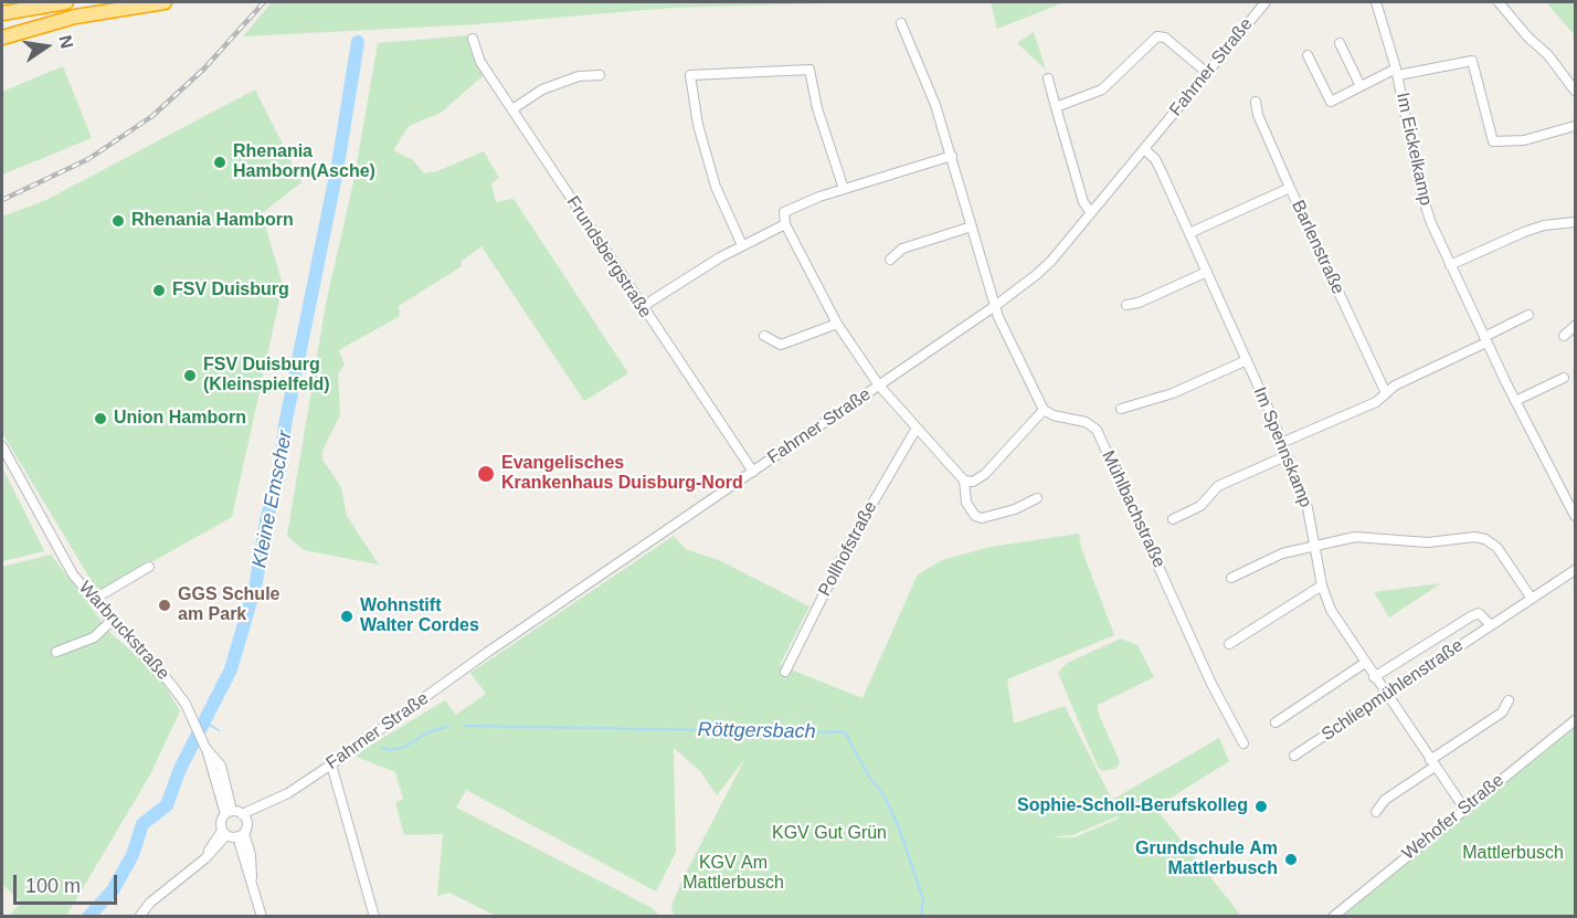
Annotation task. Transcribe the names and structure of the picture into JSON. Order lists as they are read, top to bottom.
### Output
{
  "streets": {
    "street": [
      "Fahrner Straße",
      "Im Eickelkamp",
      "Barlenstraße",
      "Frundsbergstraße",
      "Im Spennskamp",
      "Mühlbachstraße",
      "Pollhofstraße",
      "Warbruckstraße",
      "Schliepmühlenstraße",
      "Wehofer Straße"
    ]
  },
  "crossings": [
    ["Fahrner Straße", "Frundsbergstraße"],
    ["Fahrner Straße", "Im Spennskamp"],
    ["Im Spennskamp", "Schliepmühlenstraße"],
    ["Im Spennskamp", "Wehofer Straße"]
  ],
  "water": ["Kleine Emscher", "Röttgersbach"],
  "parks": ["KGV Gut Grün", "Mattlerbusch", "KGV Am Mattlerbusch"],
  "places": [
    "Rhenania Hamborn(Asche)",
    "Rhenania Hamborn",
    "FSV Duisburg",
    "FSV Duisburg (Kleinspielfeld)",
    "Union Hamborn",
    "Evangelisches Krankenhaus Duisburg-Nord",
    "GGS Schule am Park",
    "Wohnstift Walter Cordes",
    "Sophie-Scholl-Berufskolleg",
    "Grundschule Am Mattlerbusch"
  ],
  "scale_bar": "100 m",
  "north": "right"
}
